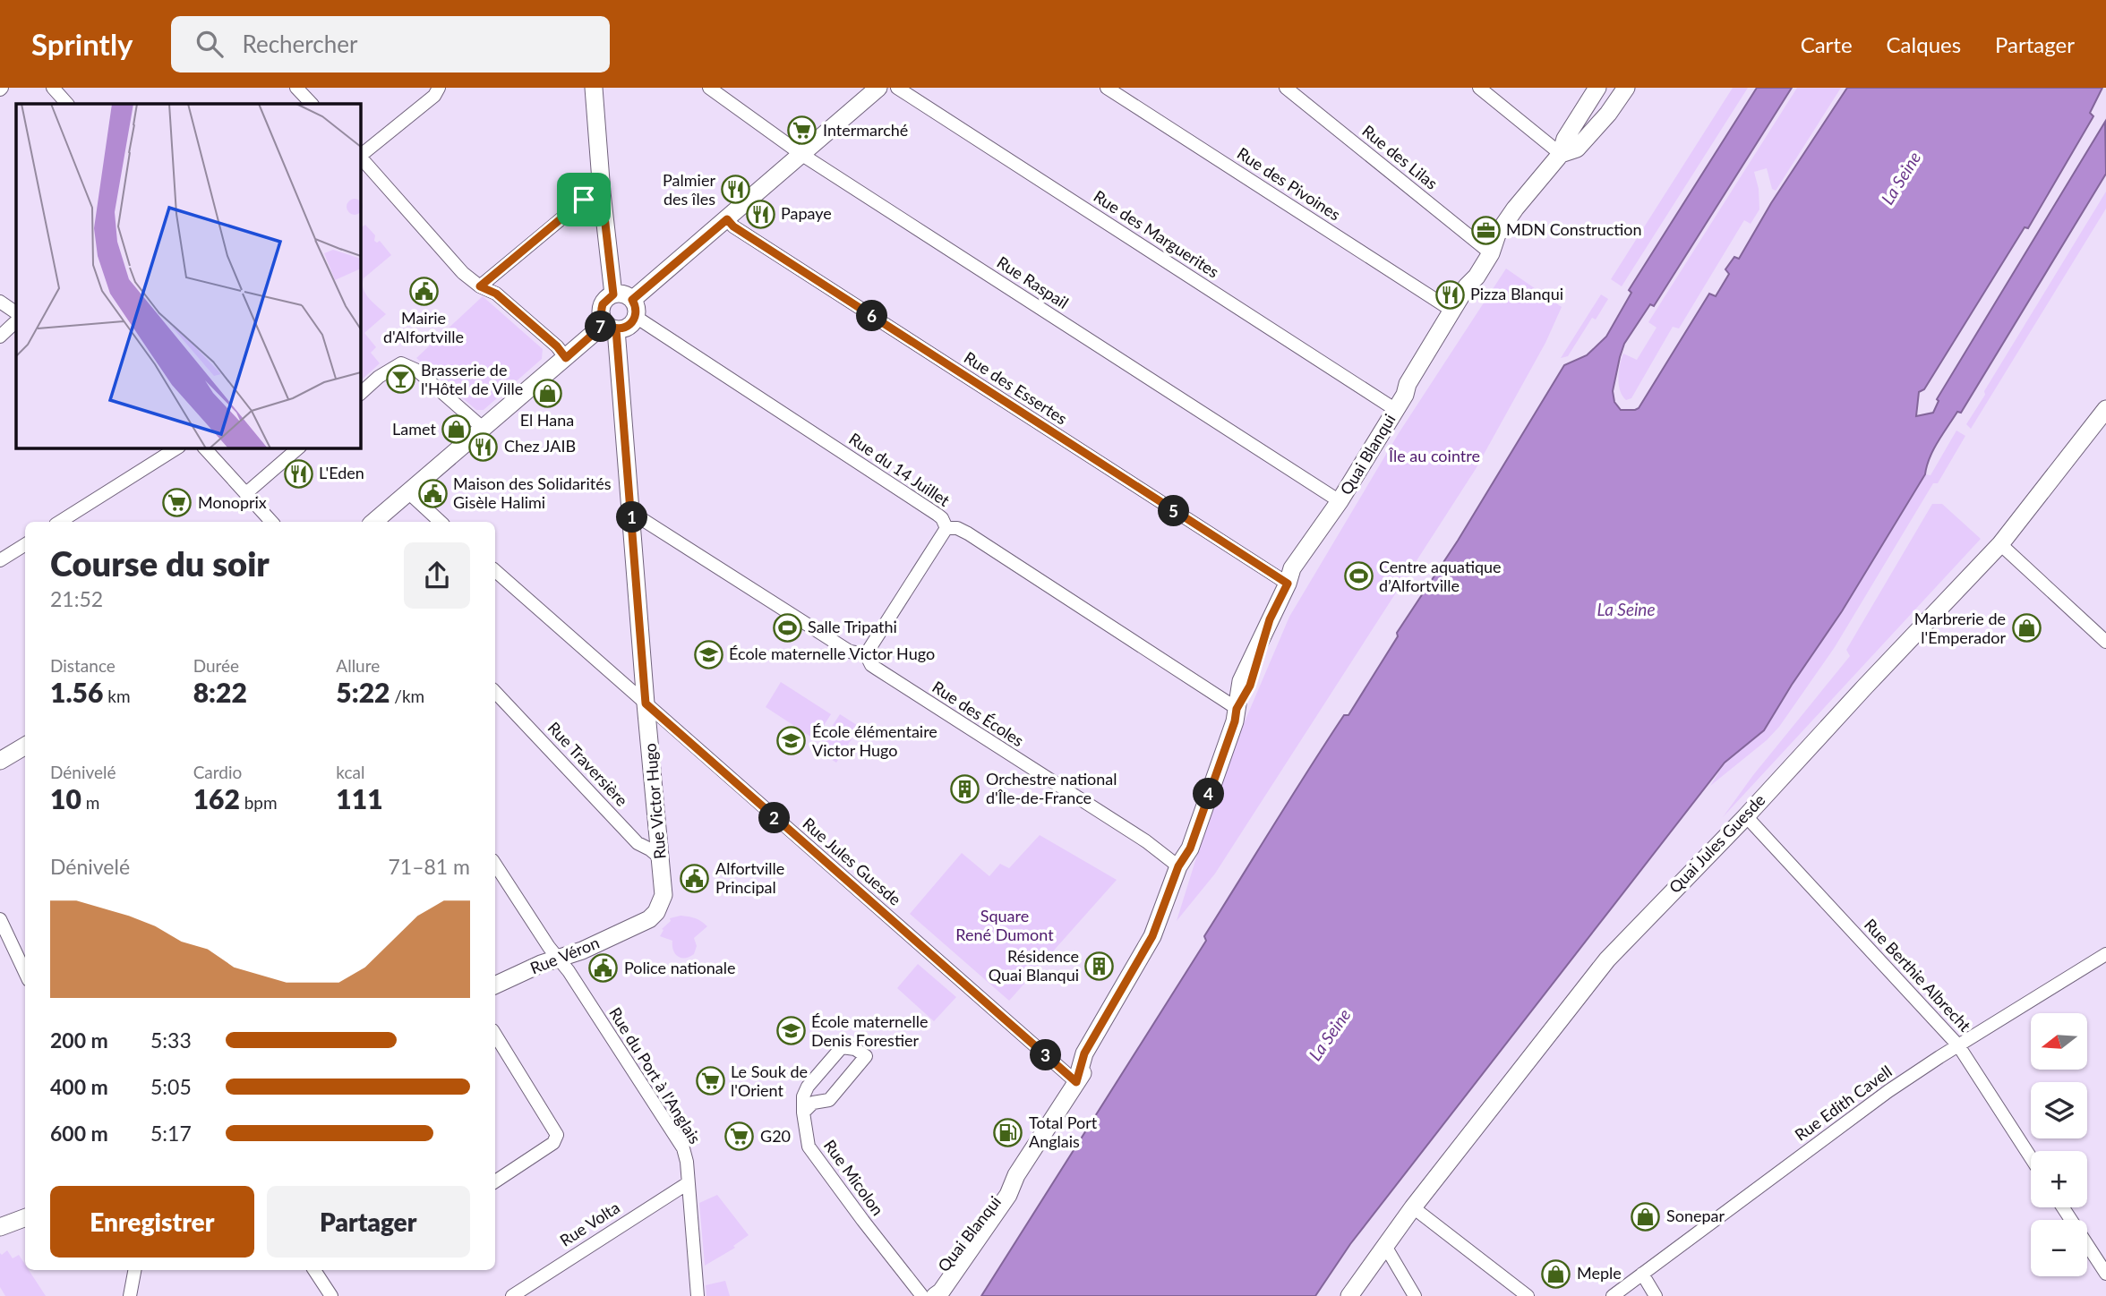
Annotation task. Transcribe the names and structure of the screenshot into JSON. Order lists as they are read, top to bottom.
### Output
{
  "streets": {
    "main road": [
      "Quai Blanqui",
      "Rue Victor Hugo",
      "Quai Jules Guesde",
      "Rue Véron"
    ],
    "street": [
      "Rue des Lilas",
      "Rue des Pivoines",
      "Rue des Marguerites",
      "Rue Raspail",
      "Rue des Essertes",
      "Rue du 14 Juillet",
      "Rue des Écoles",
      "Rue Traversière",
      "Rue Jules Guesde",
      "Rue Berthie Albrecht",
      "Rue du Port à l'Anglais",
      "Rue Edith Cavell",
      "Rue Micolon",
      "Rue Volta"
    ]
  },
  "crossings": [
    ["Rue des Lilas", "Quai Blanqui"],
    ["Rue des Pivoines", "Quai Blanqui"],
    ["Rue des Marguerites", "Quai Blanqui"],
    ["Rue Raspail", "Quai Blanqui"],
    ["Rue des Essertes", "Quai Blanqui"],
    ["Quai Blanqui", "Rue du 14 Juillet"],
    ["Quai Blanqui", "Rue des Écoles"],
    ["Quai Blanqui", "Rue Jules Guesde"],
    ["Rue du 14 Juillet", "Rue Victor Hugo"],
    ["Rue des Écoles", "Rue Victor Hugo"],
    ["Rue Traversière", "Rue Victor Hugo"],
    ["Rue Victor Hugo", "Rue Jules Guesde"],
    ["Rue Victor Hugo", "Rue Véron"],
    ["Quai Jules Guesde", "Rue Berthie Albrecht"],
    ["Rue Véron", "Rue du Port à l'Anglais"],
    ["Rue Berthie Albrecht", "Rue Edith Cavell"],
    ["Rue du Port à l'Anglais", "Rue Volta"]
  ],
  "water": ["La Seine"],
  "parks": ["Île au cointre", "Square René Dumont"],
  "places": {
    "supermarket": [
      "Intermarché",
      "Monoprix",
      "Le Souk de l'Orient",
      "G20"
    ],
    "restaurant": [
      "Palmier des îles",
      "Papaye",
      "Pizza Blanqui",
      "Chez JAIB",
      "L'Eden"
    ],
    "office": ["MDN Construction"],
    "public building": [
      "Mairie d'Alfortville",
      "Maison des Solidarités Gisèle Halimi",
      "Alfortville Principal",
      "Police nationale"
    ],
    "bar": ["Brasserie de l'Hôtel de Ville"],
    "shop": [
      "El Hana",
      "Lamet",
      "Marbrerie de l'Emperador",
      "Sonepar",
      "Meple"
    ],
    "sports": ["Centre aquatique d’Alfortville", "Salle Tripathi"],
    "school or university": ["École maternelle Victor Hugo", "École élémentaire Victor Hugo", "École maternelle Denis Forestier"],
    "building": ["Orchestre national d'Île-de-France", "Résidence Quai Blanqui"],
    "fuel station": ["Total Port Anglais"]
  },
  "north": "left",
  "page": {
    "header": "Sprintly",
    "search": "Rechercher",
    "nav": ["Carte", "Calques", "Partager"],
    "pins": [
      "6",
      "7",
      "5",
      "1",
      "4",
      "2",
      "3"
    ],
    "heading": ["Course du soir", "21:52"],
    "stats": [
      ["Distance", "1.56 km"],
      ["Durée", "8:22"],
      ["Allure", "5:22 /km"],
      ["Dénivelé", "10 m"],
      ["Cardio", "162 bpm"],
      ["kcal", "111"]
    ],
    "chart": ["Dénivelé", "71–81 m"],
    "map_buttons": ["+", "−"],
    "list": [
      {
        "name": "200 m",
        "note": "5:33"
      },
      {
        "name": "400 m",
        "note": "5:05"
      },
      {
        "name": "600 m",
        "note": "5:17"
      }
    ],
    "buttons": ["Enregistrer", "Partager"]
  }
}
